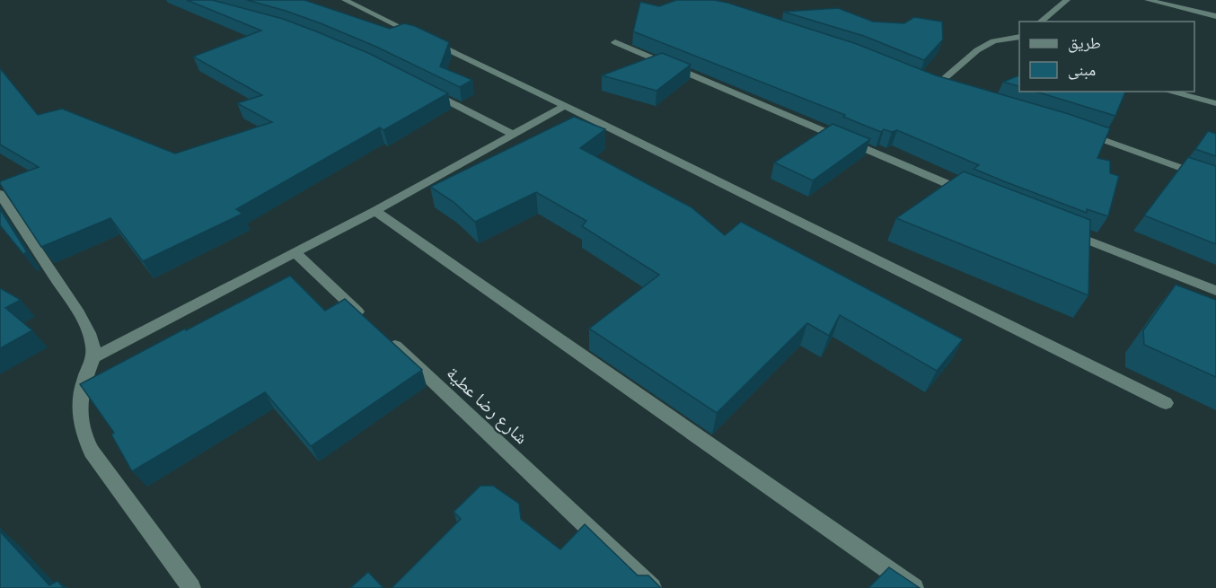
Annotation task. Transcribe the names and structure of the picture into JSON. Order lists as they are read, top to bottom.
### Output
{
  "streets": {
    "street": ["شارع رضا عطية"]
  },
  "legend": ["طريق", "مبنى"]
}
